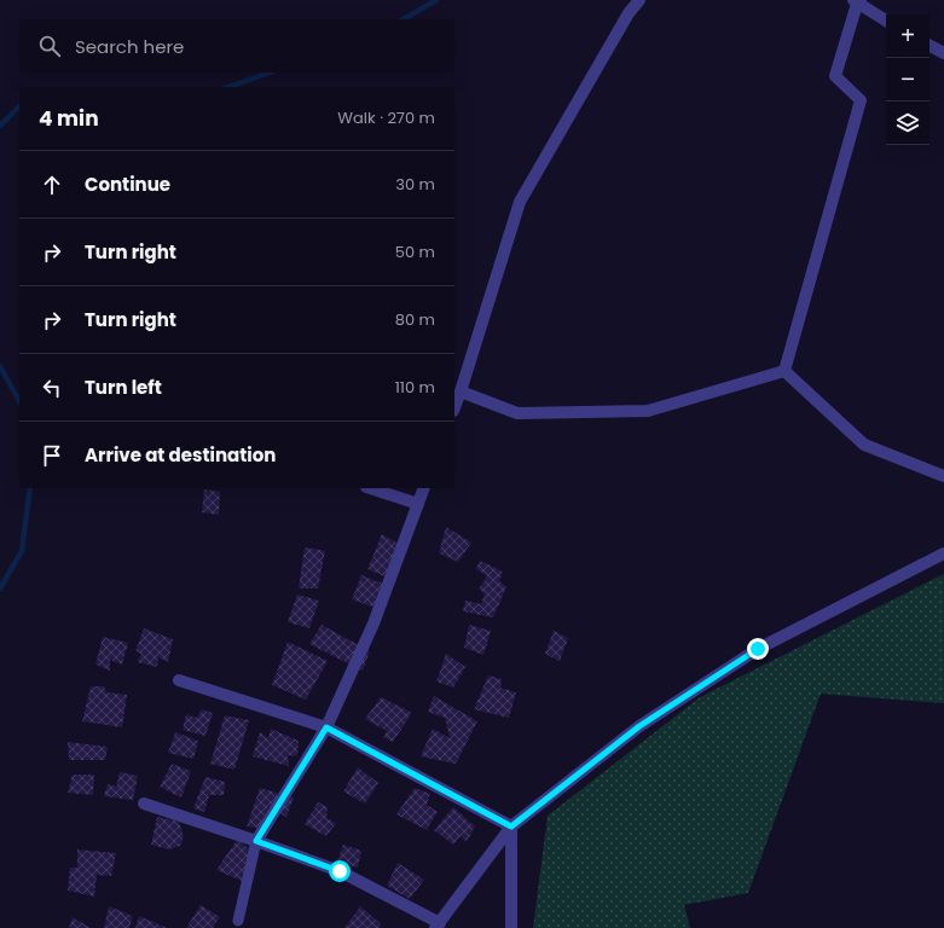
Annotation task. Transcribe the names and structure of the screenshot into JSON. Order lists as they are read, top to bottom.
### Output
{
  "page": {
    "map_buttons": ["+", "−"],
    "search": "Search here",
    "heading": ["4 min", "Walk · 270 m"],
    "list": [
      ["Continue", "30 m"],
      ["Turn right", "50 m"],
      ["Turn right", "80 m"],
      ["Turn left", "110 m"],
      "Arrive at destination"
    ]
  }
}
